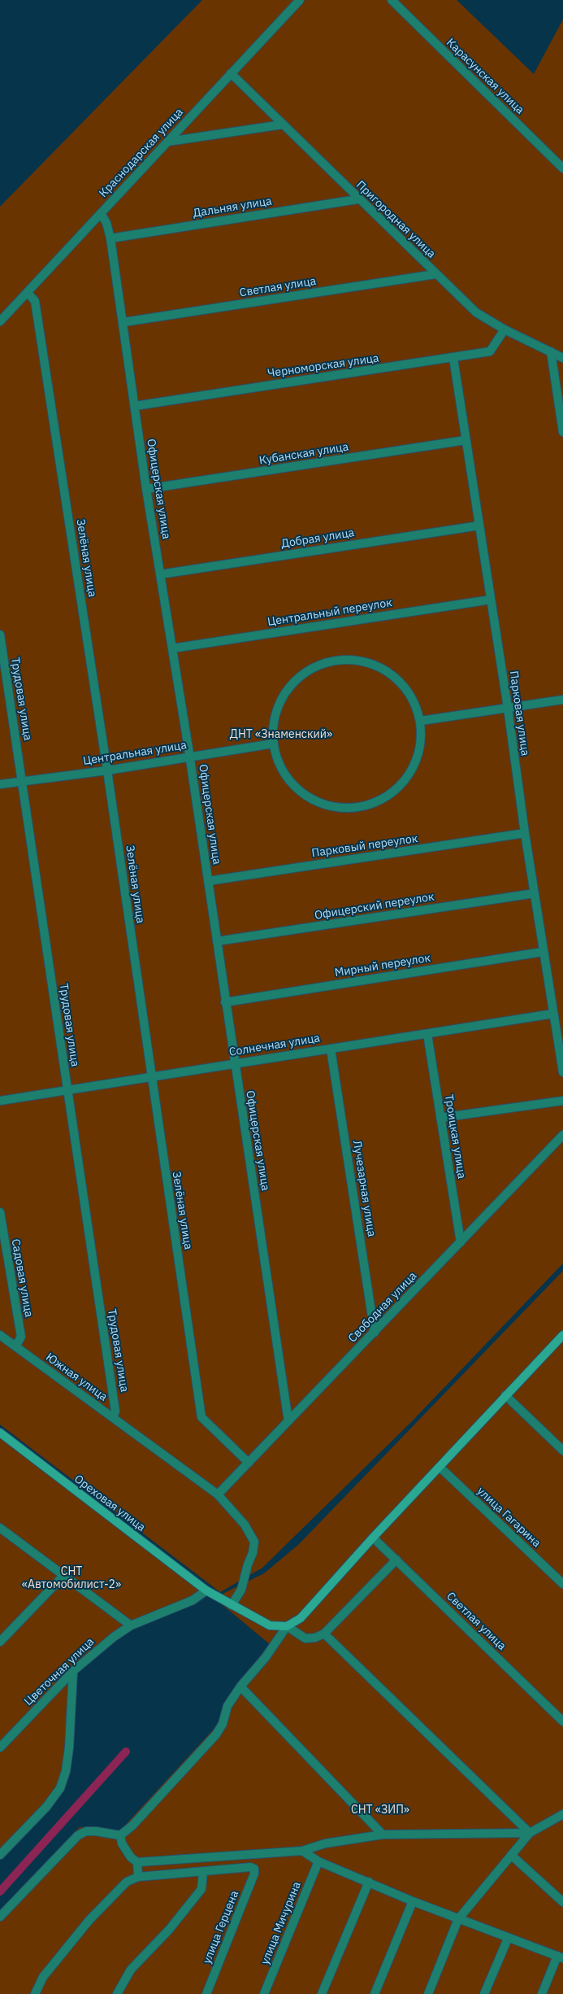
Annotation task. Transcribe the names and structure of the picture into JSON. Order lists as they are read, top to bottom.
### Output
{
  "streets": {
    "street": [
      "Карасунская улица",
      "Краснодарская улица",
      "Дальняя улица",
      "Пригородная улица",
      "Светлая улица",
      "Черноморская улица",
      "Кубанская улица",
      "Офицерская улица",
      "Добрая улица",
      "Зелёная улица",
      "Центральный переулок",
      "Трудовая улица",
      "Парковая улица",
      "Центральная улица",
      "Парковый переулок",
      "Офицерский переулок",
      "Мирный переулок",
      "Солнечная улица",
      "Троицкая улица",
      "Лучезарная улица",
      "Садовая улица",
      "Свободная улица",
      "Южная улица",
      "Ореховая улица",
      "улица Гагарина",
      "Цветочная улица",
      "улица Мичурина",
      "улица Герцена"
    ]
  },
  "crossings": [
    ["Краснодарская улица", "Пригородная улица"],
    ["Краснодарская улица", "Офицерская улица"],
    ["Краснодарская улица", "Зелёная улица"],
    ["Дальняя улица", "Пригородная улица"],
    ["Дальняя улица", "Офицерская улица"],
    ["Пригородная улица", "Светлая улица"],
    ["Пригородная улица", "Черноморская улица"],
    ["Светлая улица", "Офицерская улица"],
    ["Черноморская улица", "Офицерская улица"],
    ["Черноморская улица", "Парковая улица"],
    ["Кубанская улица", "Офицерская улица"],
    ["Кубанская улица", "Парковая улица"],
    ["Офицерская улица", "Добрая улица"],
    ["Офицерская улица", "Центральный переулок"],
    ["Офицерская улица", "Центральная улица"],
    ["Офицерская улица", "Парковый переулок"],
    ["Офицерская улица", "Офицерский переулок"],
    ["Офицерская улица", "Мирный переулок"],
    ["Офицерская улица", "Солнечная улица"],
    ["Офицерская улица", "Свободная улица"],
    ["Добрая улица", "Парковая улица"],
    ["Зелёная улица", "Центральная улица"],
    ["Зелёная улица", "Солнечная улица"],
    ["Зелёная улица", "Свободная улица"],
    ["Центральный переулок", "Парковая улица"],
    ["Трудовая улица", "Центральная улица"],
    ["Трудовая улица", "Солнечная улица"],
    ["Трудовая улица", "Южная улица"],
    ["Парковая улица", "Парковый переулок"],
    ["Парковая улица", "Офицерский переулок"],
    ["Парковая улица", "Мирный переулок"],
    ["Парковая улица", "Солнечная улица"],
    ["Солнечная улица", "Троицкая улица"],
    ["Солнечная улица", "Лучезарная улица"],
    ["Троицкая улица", "Свободная улица"],
    ["Лучезарная улица", "Свободная улица"],
    ["Садовая улица", "Южная улица"],
    ["Свободная улица", "Южная улица"],
    ["Южная улица", "Ореховая улица"],
    ["Ореховая улица", "Цветочная улица"]
  ],
  "parks": ["ДНТ «Знаменский»", "СНТ «Автомобилист-2»", "СНТ «ЗИП»"]
}
